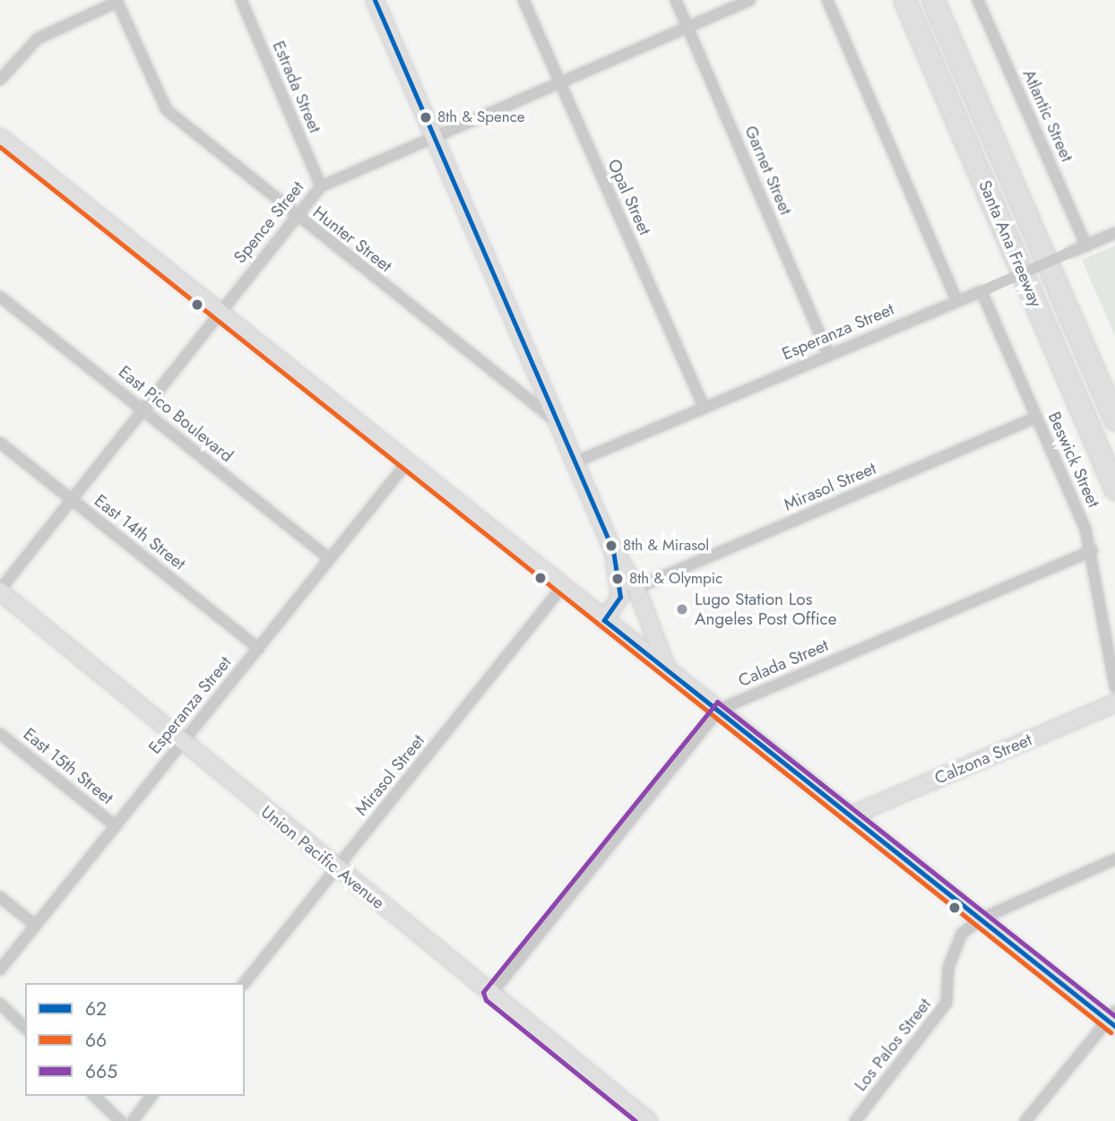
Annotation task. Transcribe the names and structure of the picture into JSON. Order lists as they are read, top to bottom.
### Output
{
  "streets": {
    "highway": ["Santa Ana Freeway"],
    "main road": ["Calzona Street", "Union Pacific Avenue"],
    "street": [
      "Estrada Street",
      "Atlantic Street",
      "Garnet Street",
      "Opal Street",
      "Spence Street",
      "Hunter Street",
      "Esperanza Street",
      "East Pico Boulevard",
      "Beswick Street",
      "Mirasol Street",
      "East 14th Street",
      "Calada Street",
      "East 15th Street",
      "Los Palos Street"
    ]
  },
  "crossings": [
    ["Estrada Street", "Spence Street"],
    ["Atlantic Street", "Esperanza Street"],
    ["Garnet Street", "Spence Street"],
    ["Garnet Street", "Esperanza Street"],
    ["Opal Street", "Spence Street"],
    ["Opal Street", "Esperanza Street"],
    ["Spence Street", "Hunter Street"],
    ["Spence Street", "East Pico Boulevard"],
    ["Spence Street", "East 14th Street"],
    ["Spence Street", "Union Pacific Avenue"],
    ["Esperanza Street", "East Pico Boulevard"],
    ["Esperanza Street", "Beswick Street"],
    ["Esperanza Street", "East 14th Street"],
    ["Esperanza Street", "East 15th Street"],
    ["Esperanza Street", "Union Pacific Avenue"],
    ["Beswick Street", "Mirasol Street"],
    ["Beswick Street", "Calada Street"],
    ["Mirasol Street", "Union Pacific Avenue"],
    ["Calada Street", "Union Pacific Avenue"]
  ],
  "places": [
    "8th & Spence",
    "8th & Mirasol",
    "8th & Olympic",
    "Lugo Station Los Angeles Post Office"
  ],
  "lines": ["transit line 62", "transit line 66", "transit line 665"],
  "legend": ["62", "66", "665"]
}
